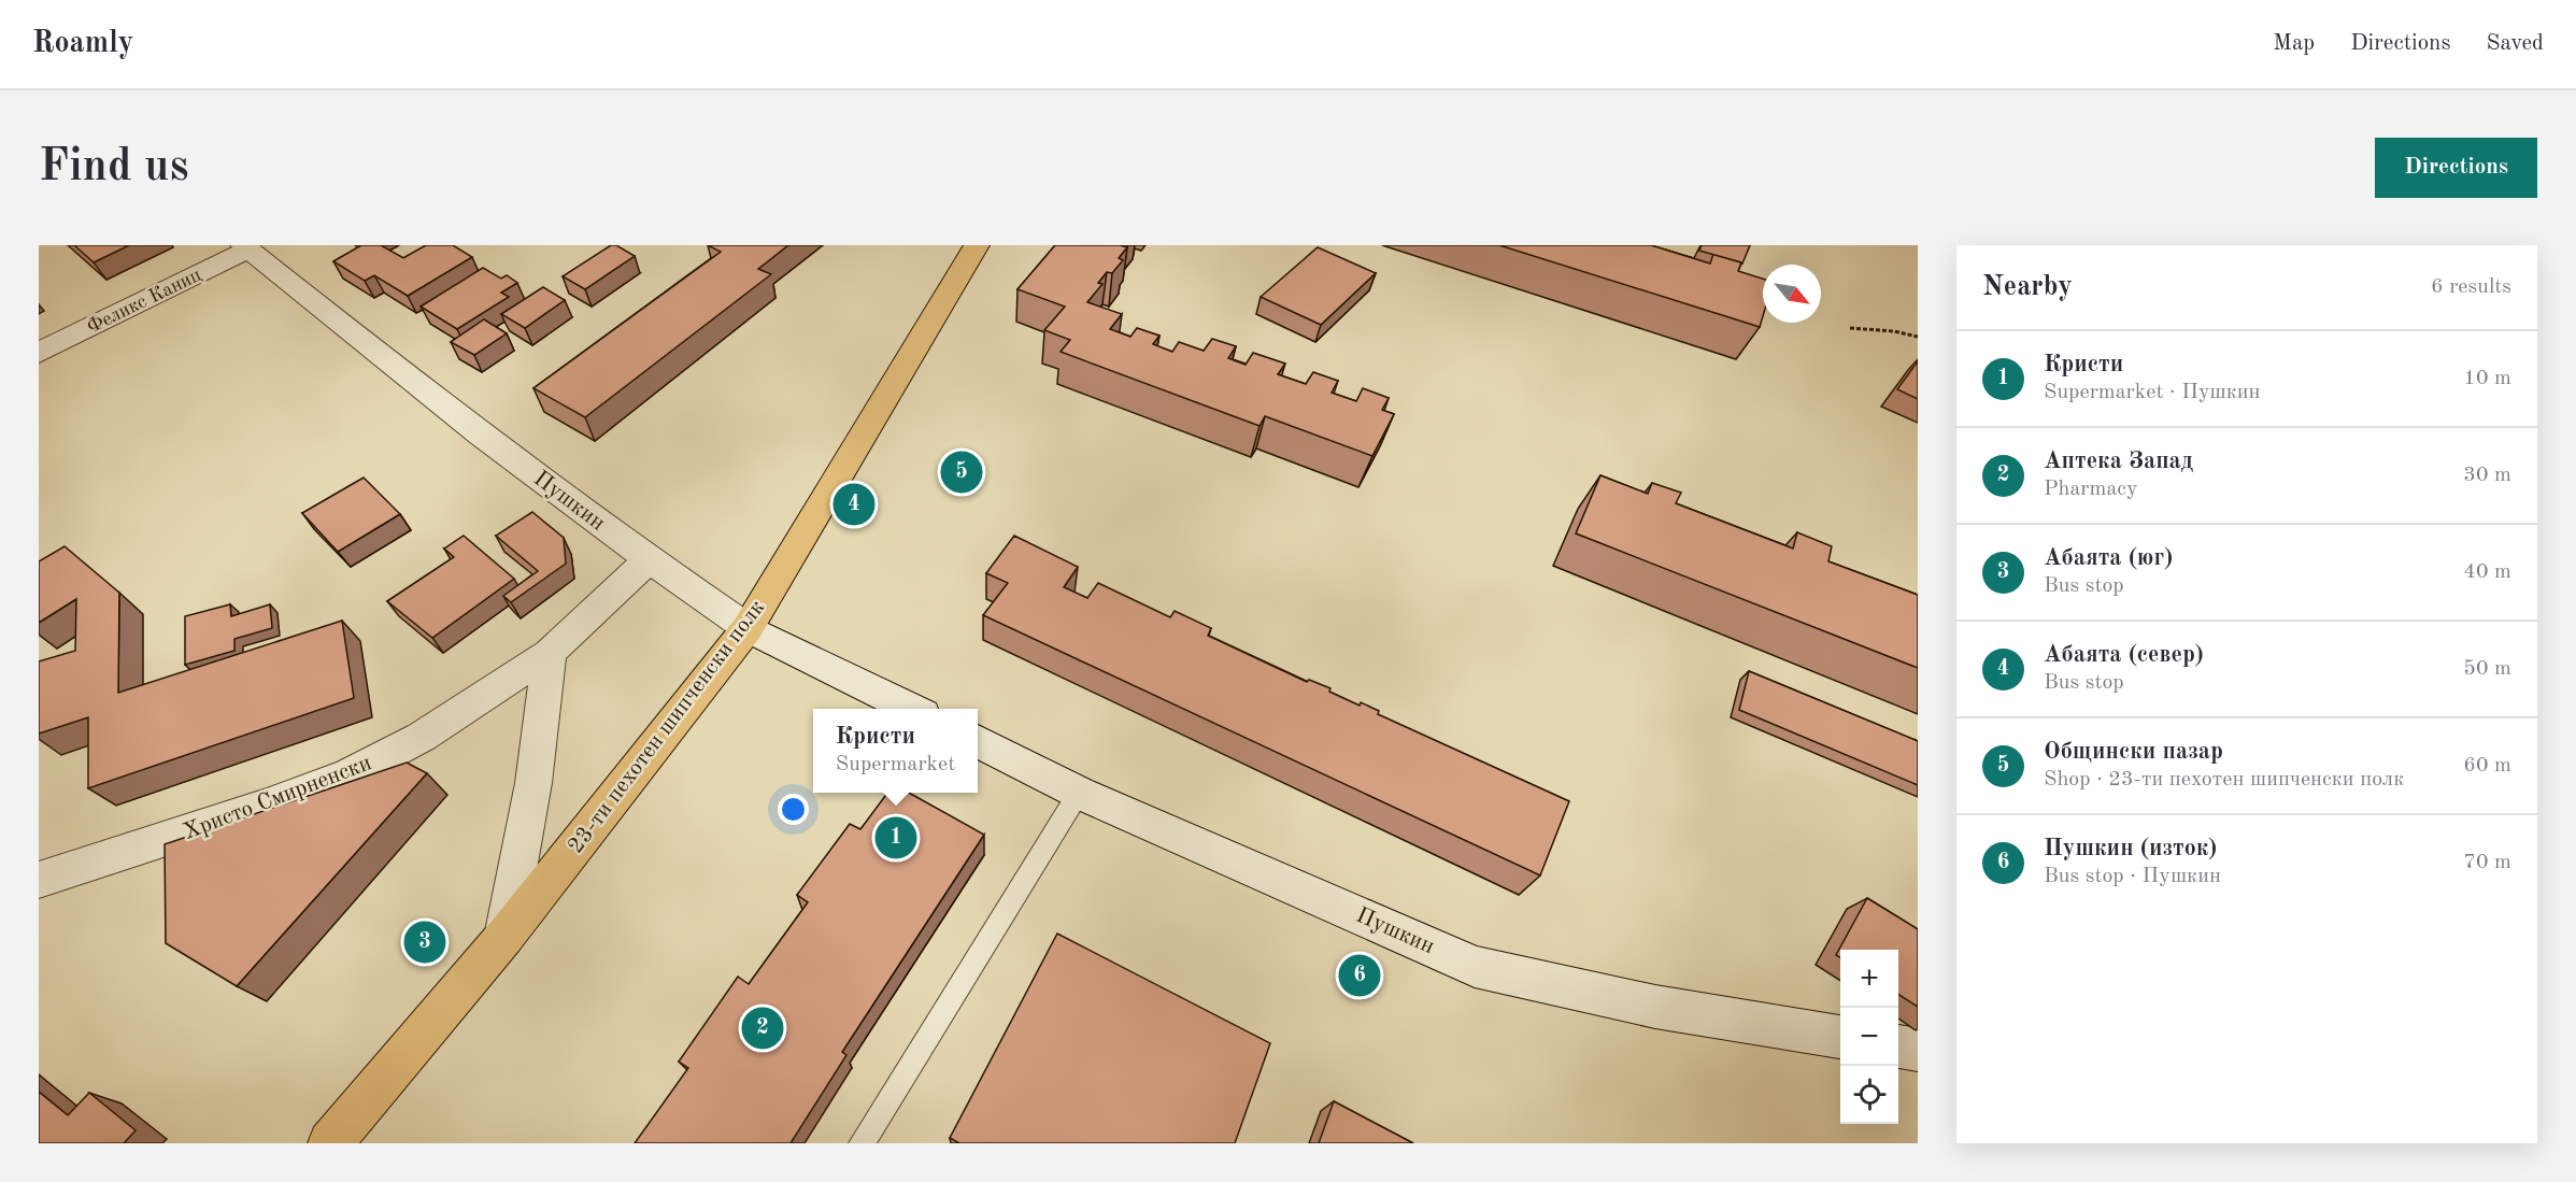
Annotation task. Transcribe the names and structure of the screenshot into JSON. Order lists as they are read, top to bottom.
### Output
{
  "streets": {
    "main road": ["23-ти пехотен шипченски полк"],
    "street": ["Феликс Каниц", "Пушкин", "Христо Смирненски"]
  },
  "crossings": [
    ["Феликс Каниц", "Пушкин"],
    ["Пушкин", "23-ти пехотен шипченски полк"],
    ["Пушкин", "Христо Смирненски"]
  ],
  "north": "bottom right",
  "page": {
    "header": "Roamly",
    "nav": ["Map", "Directions", "Saved"],
    "buttons": "Directions",
    "title": "Find us",
    "heading": ["Nearby", "6 results"],
    "list": [
      {
        "mark": "1",
        "name": "Кристи",
        "note": "Supermarket · Пушкин",
        "value": "10 m"
      },
      {
        "mark": "2",
        "name": "Аптека Запад",
        "note": "Pharmacy",
        "value": "30 m"
      },
      {
        "mark": "3",
        "name": "Абаята (юг)",
        "note": "Bus stop",
        "value": "40 m"
      },
      {
        "mark": "4",
        "name": "Абаята (север)",
        "note": "Bus stop",
        "value": "50 m"
      },
      {
        "mark": "5",
        "name": "Общински пазар",
        "note": "Shop · 23-ти пехотен шипченски полк",
        "value": "60 m"
      },
      {
        "mark": "6",
        "name": "Пушкин (изток)",
        "note": "Bus stop · Пушкин",
        "value": "70 m"
      }
    ],
    "pins": [
      "5",
      "4",
      "1",
      "3",
      "6",
      "2"
    ],
    "popup": ["Кристи", "Supermarket"],
    "map_buttons": ["+", "−"]
  }
}
